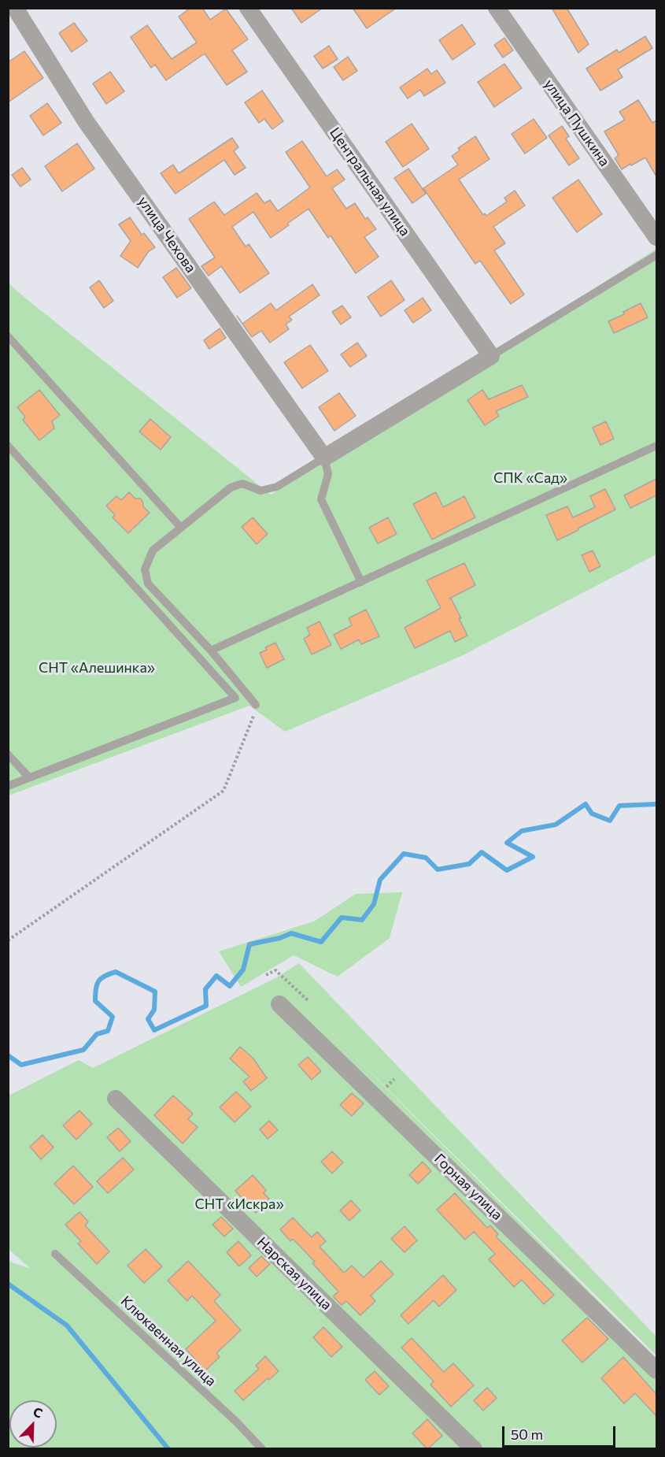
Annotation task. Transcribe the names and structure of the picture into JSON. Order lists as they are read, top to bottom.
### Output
{
  "streets": {
    "street": [
      "улица Пушкина",
      "Центральная улица",
      "улица Чехова",
      "Горная улица",
      "Нарская улица"
    ],
    "lane": ["Клюквенная улица"]
  },
  "parks": ["СПК «Сад»", "СНТ «Алешинка»", "СНТ «Искра»"],
  "scale_bar": "50 m",
  "north": "top right"
}
